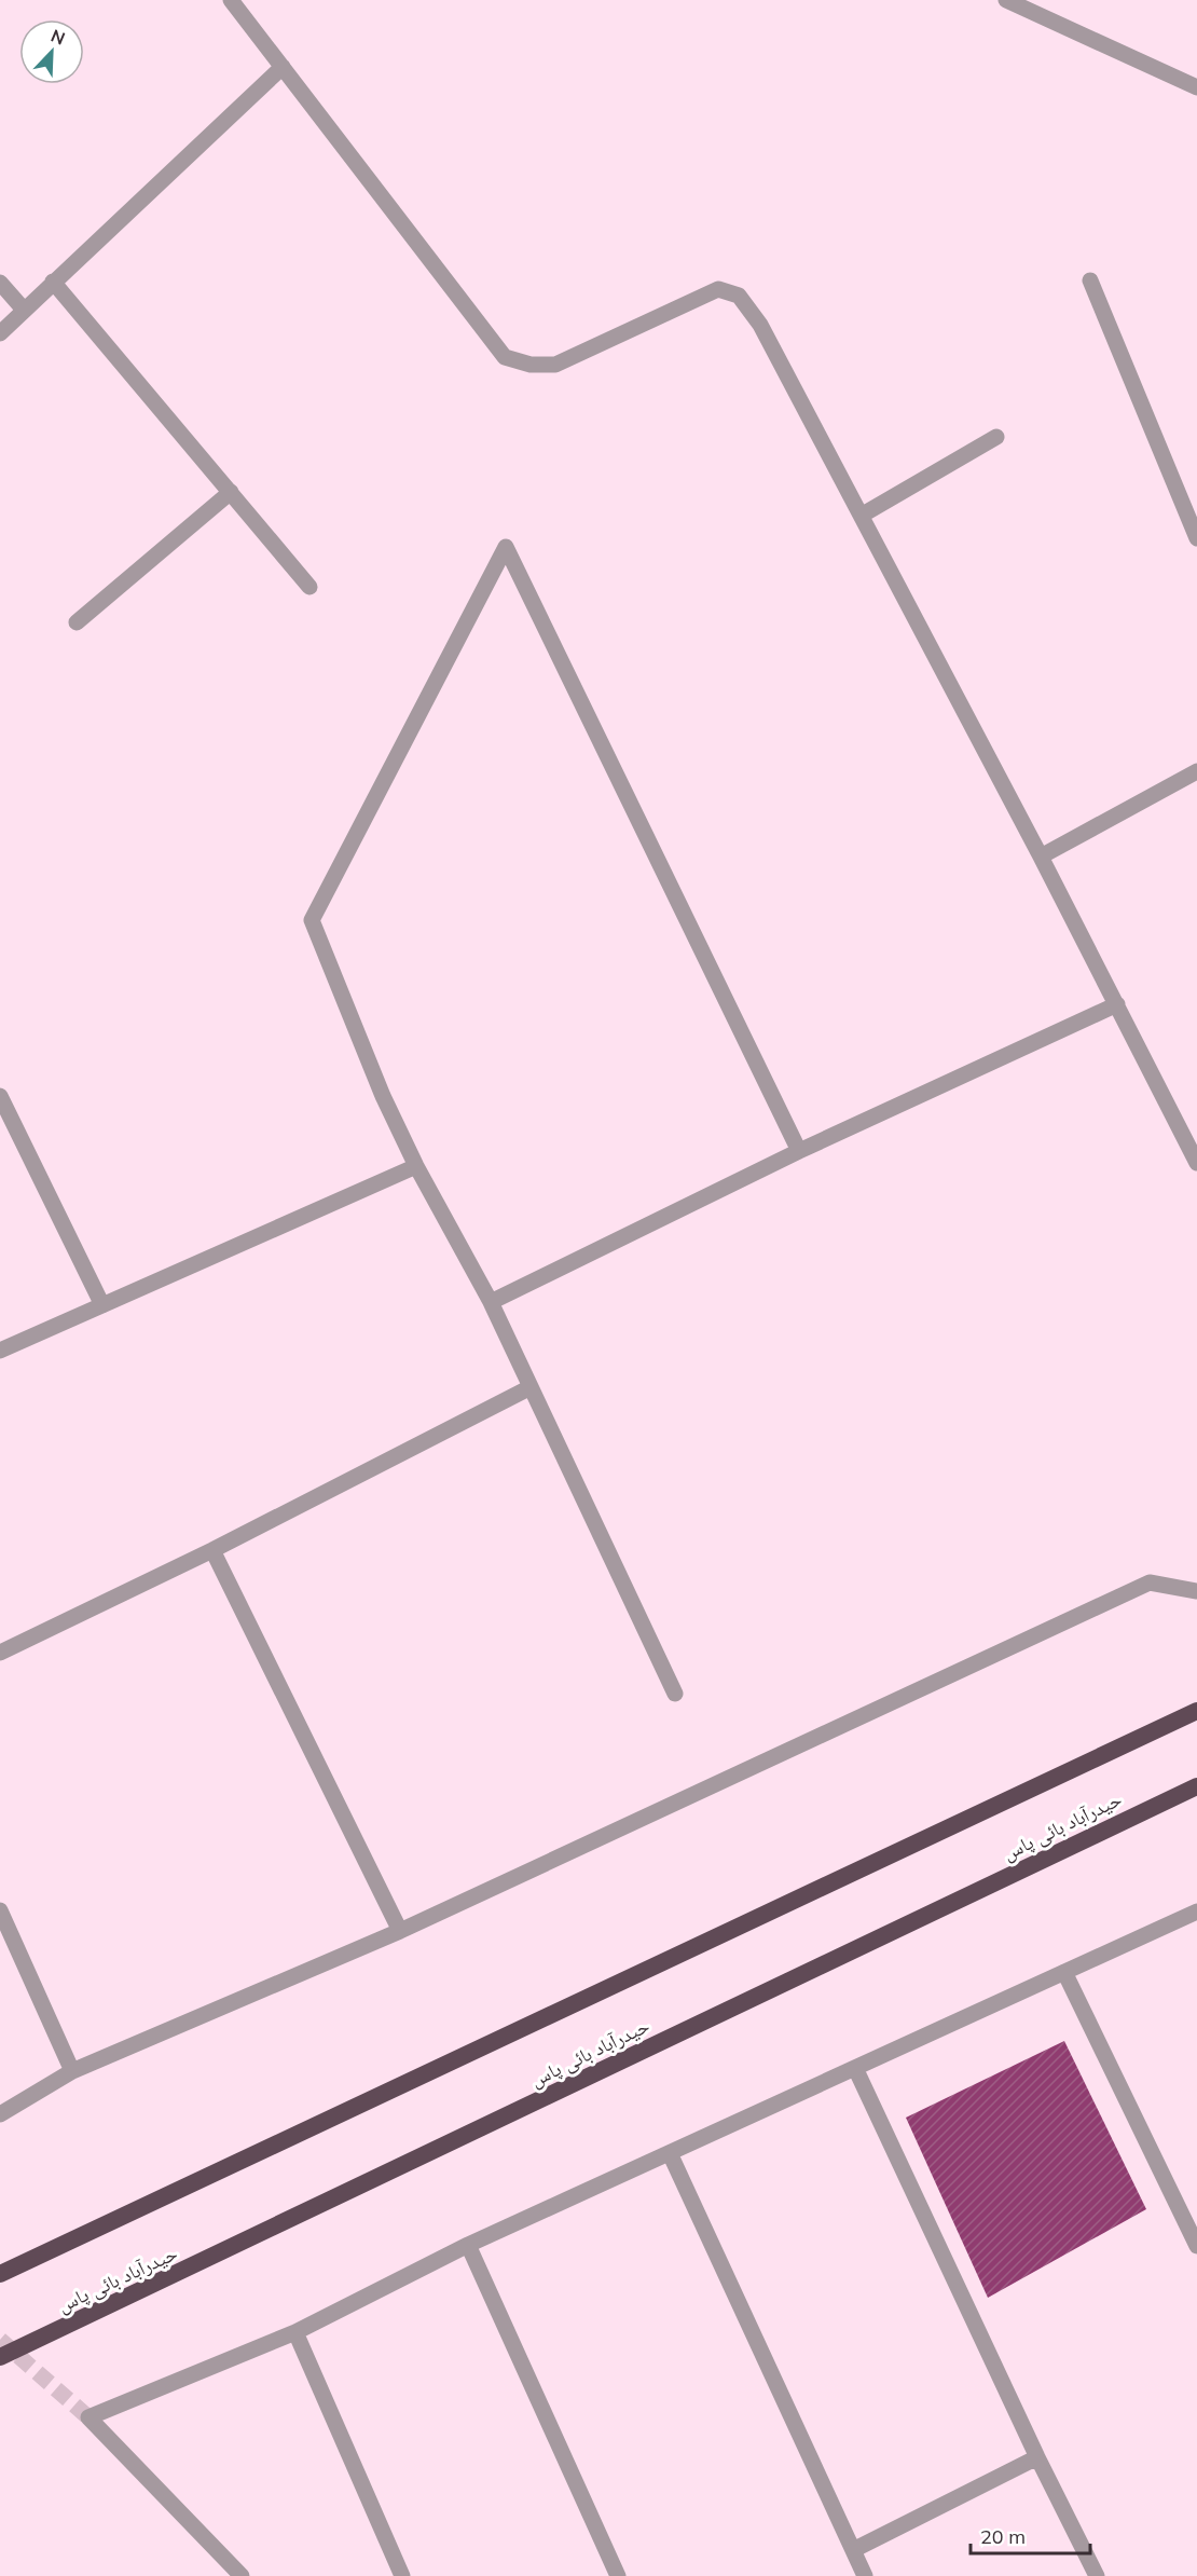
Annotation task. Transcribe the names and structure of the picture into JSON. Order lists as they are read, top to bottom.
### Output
{
  "streets": {
    "highway": ["حیدرآباد بائی پاس"]
  },
  "scale_bar": "20 m",
  "north": "top right"
}
